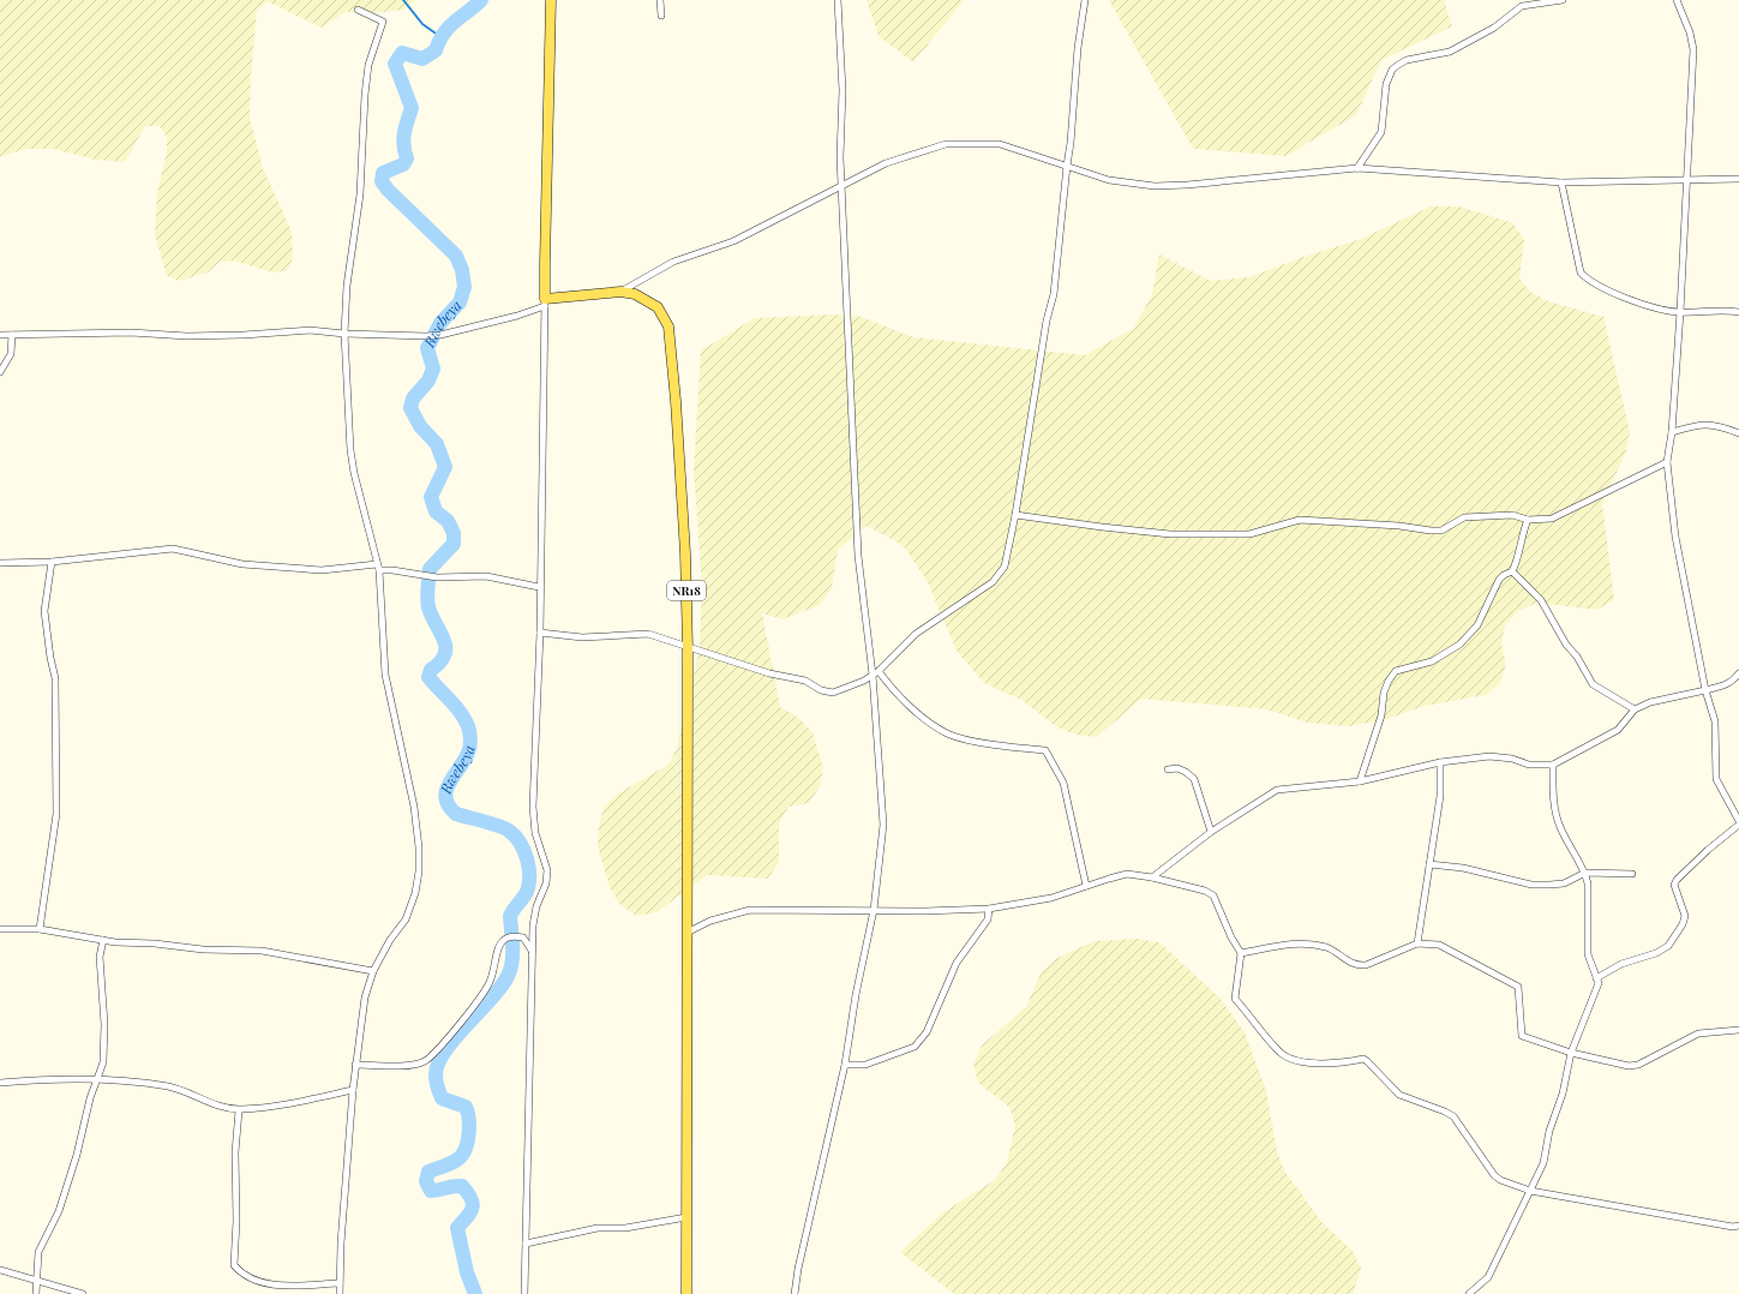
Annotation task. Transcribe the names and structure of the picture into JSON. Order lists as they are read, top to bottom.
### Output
{
  "streets": {
    "main road": ["NR18"]
  },
  "water": ["Rwebeya"]
}
